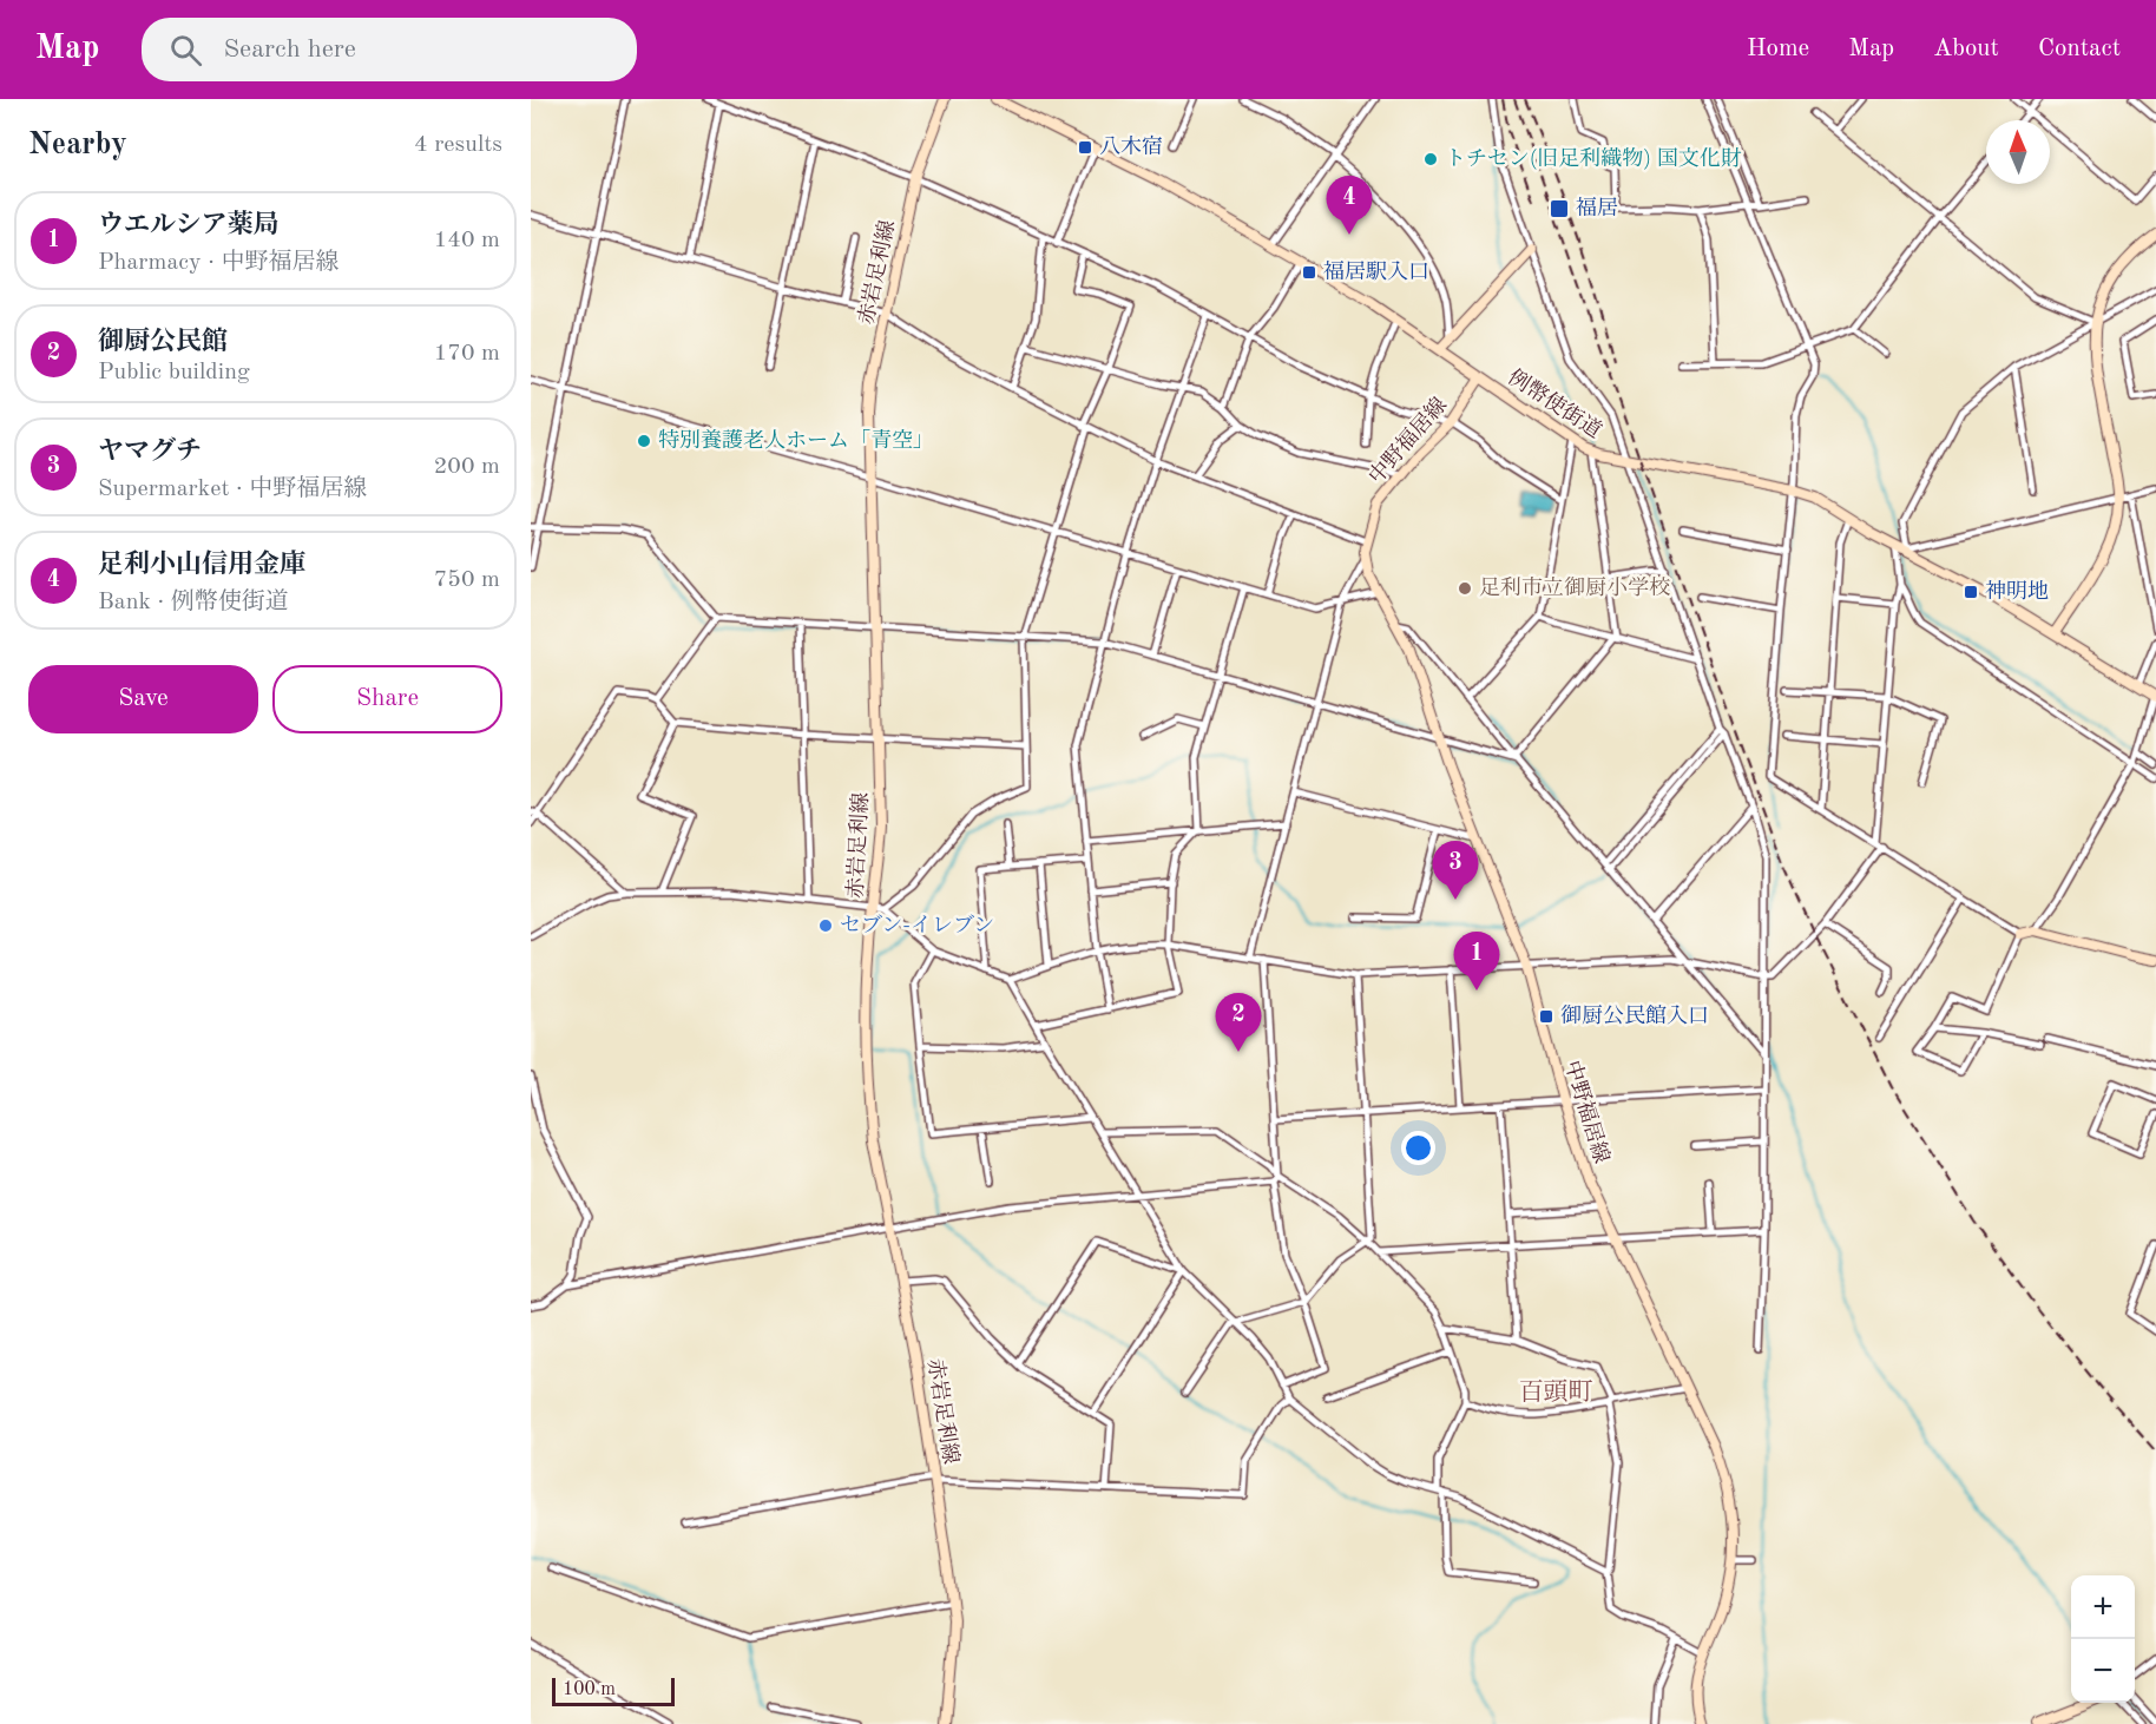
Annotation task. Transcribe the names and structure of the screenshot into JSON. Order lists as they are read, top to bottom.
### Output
{
  "streets": {
    "main road": ["赤岩足利線", "例幣使街道", "中野福居線"]
  },
  "crossings": [
    ["例幣使街道", "中野福居線"]
  ],
  "districts": ["百頭町"],
  "places": {
    "transit": [
      "八木宿",
      "福居",
      "福居駅入口",
      "神明地",
      "御厨公民館入口"
    ],
    "other": [
      "トチセン(旧足利織物) 国文化財",
      "特別養護老人ホーム「青空」",
      "足利市立御厨小学校",
      "セブン-イレブン"
    ]
  },
  "scale_bar": "100 m",
  "north": "top",
  "page": {
    "header": "Map",
    "search": "Search here",
    "nav": [
      "Home",
      "Map",
      "About",
      "Contact"
    ],
    "heading": ["Nearby", "4 results"],
    "pins": [
      "4",
      "3",
      "1",
      "2"
    ],
    "list": [
      {
        "mark": "1",
        "name": "ウエルシア薬局",
        "note": "Pharmacy · 中野福居線",
        "value": "140 m"
      },
      {
        "mark": "2",
        "name": "御厨公民館",
        "note": "Public building",
        "value": "170 m"
      },
      {
        "mark": "3",
        "name": "ヤマグチ",
        "note": "Supermarket · 中野福居線",
        "value": "200 m"
      },
      {
        "mark": "4",
        "name": "足利小山信用金庫",
        "note": "Bank · 例幣使街道",
        "value": "750 m"
      }
    ],
    "buttons": ["Save", "Share"],
    "map_buttons": ["+", "−"],
    "scale": "100 m"
  }
}
